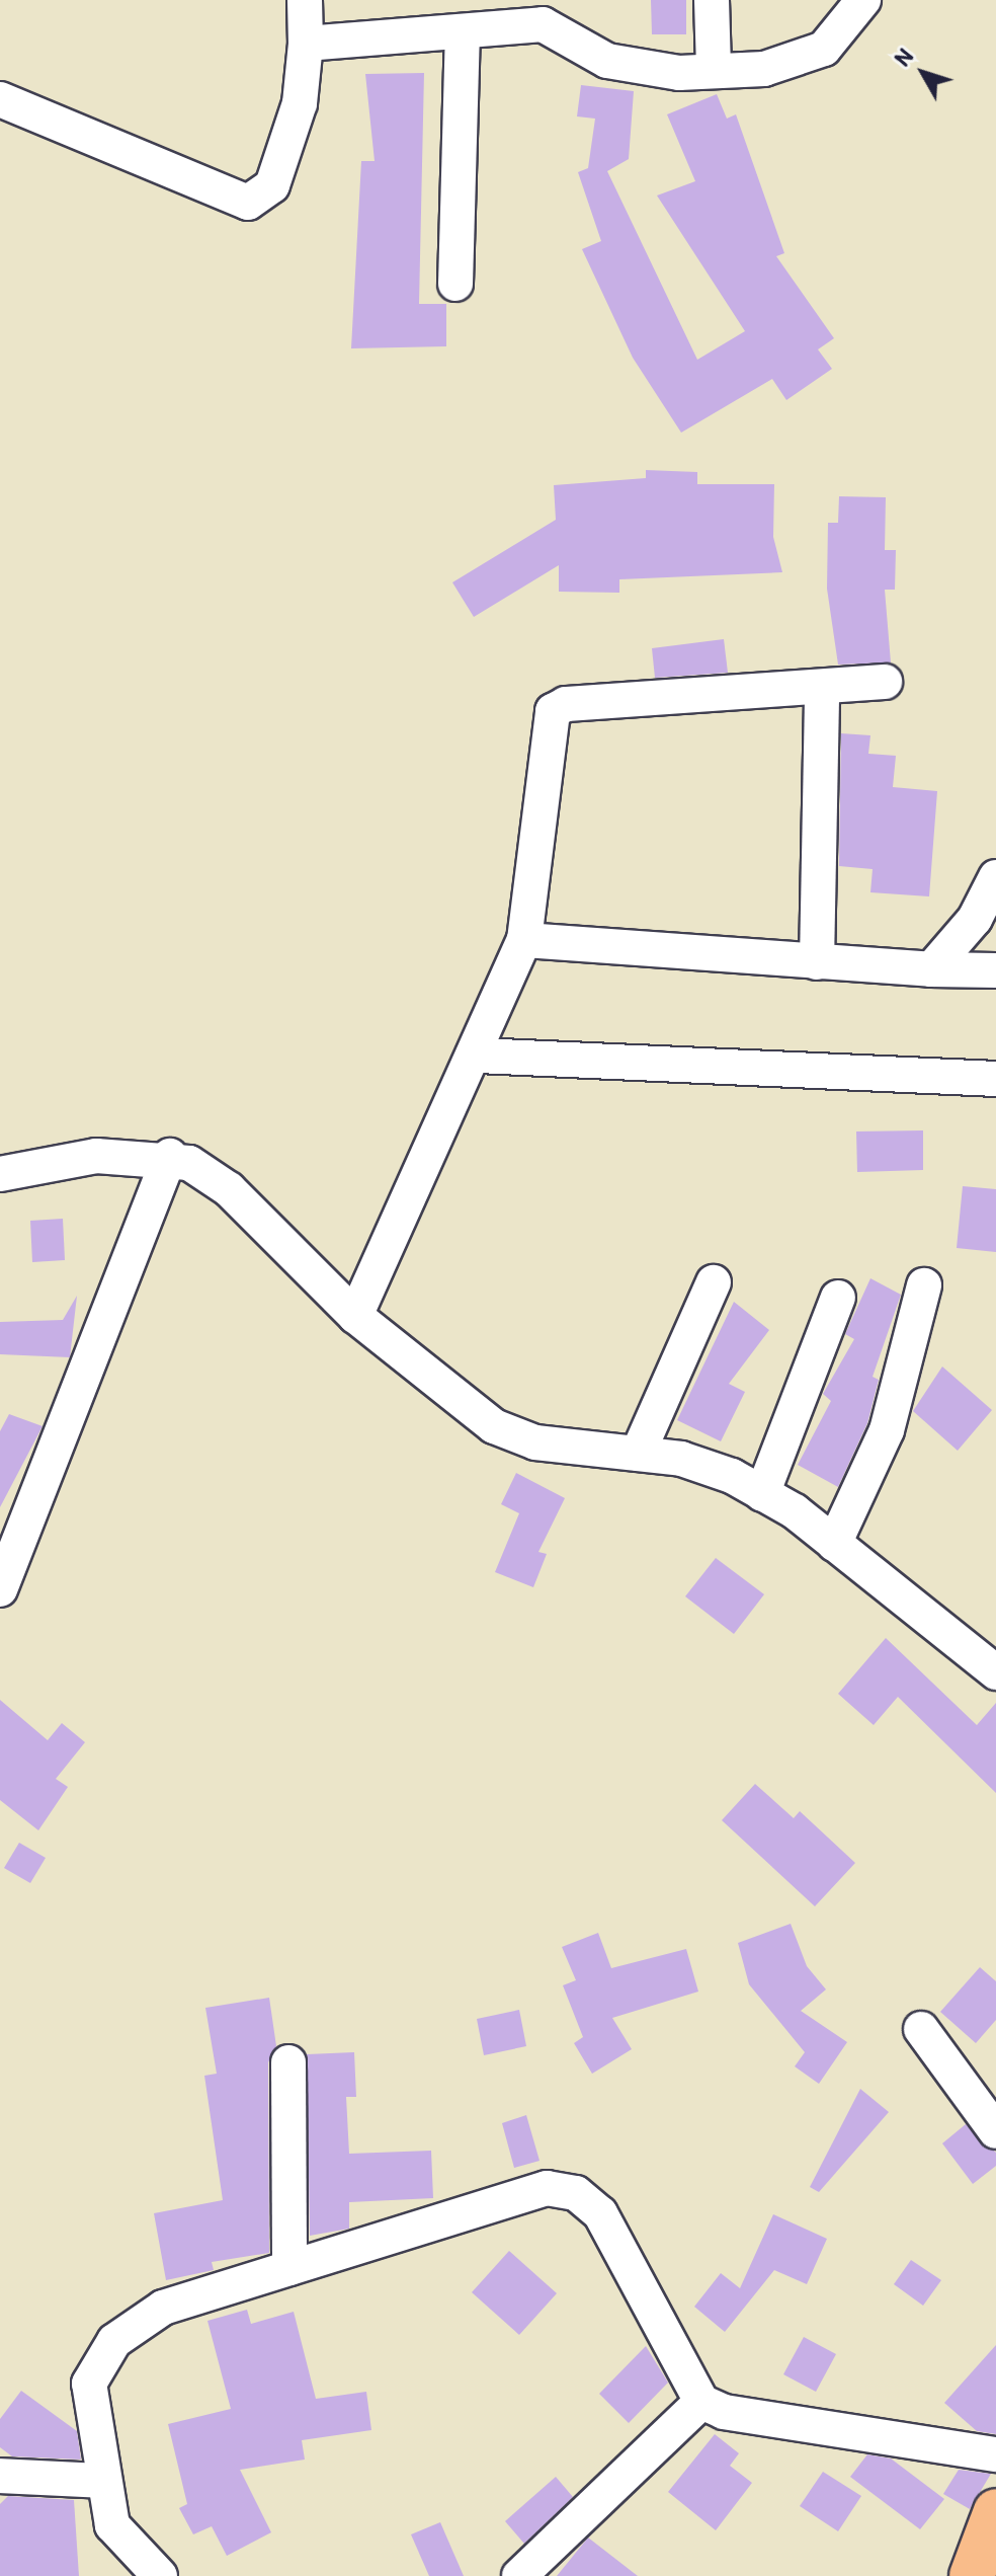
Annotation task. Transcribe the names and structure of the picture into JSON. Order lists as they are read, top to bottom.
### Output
{
  "north": "top left"
}
